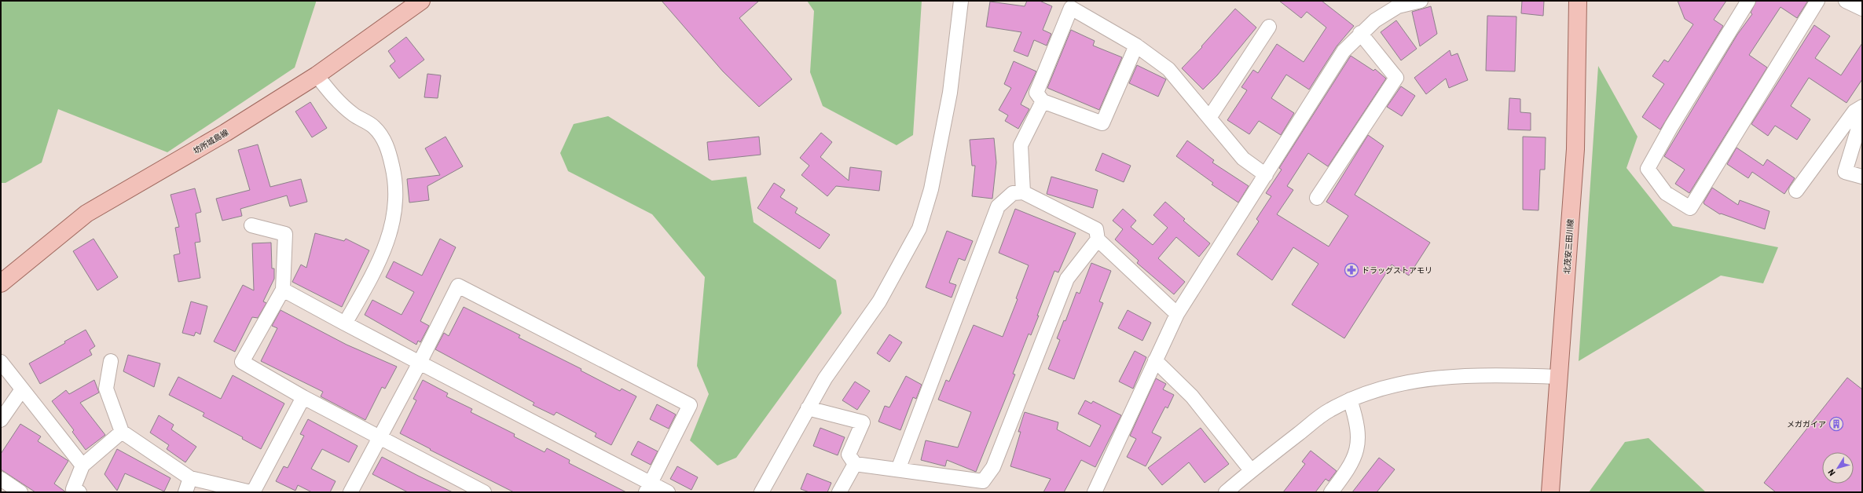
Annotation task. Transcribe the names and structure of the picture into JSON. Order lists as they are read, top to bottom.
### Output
{
  "streets": {
    "main road": ["坊所城島線", "北茂安三田川線"]
  },
  "places": {
    "pharmacy": ["ドラッグストアモリ"],
    "building": ["メガガイア"]
  },
  "north": "bottom left"
}
